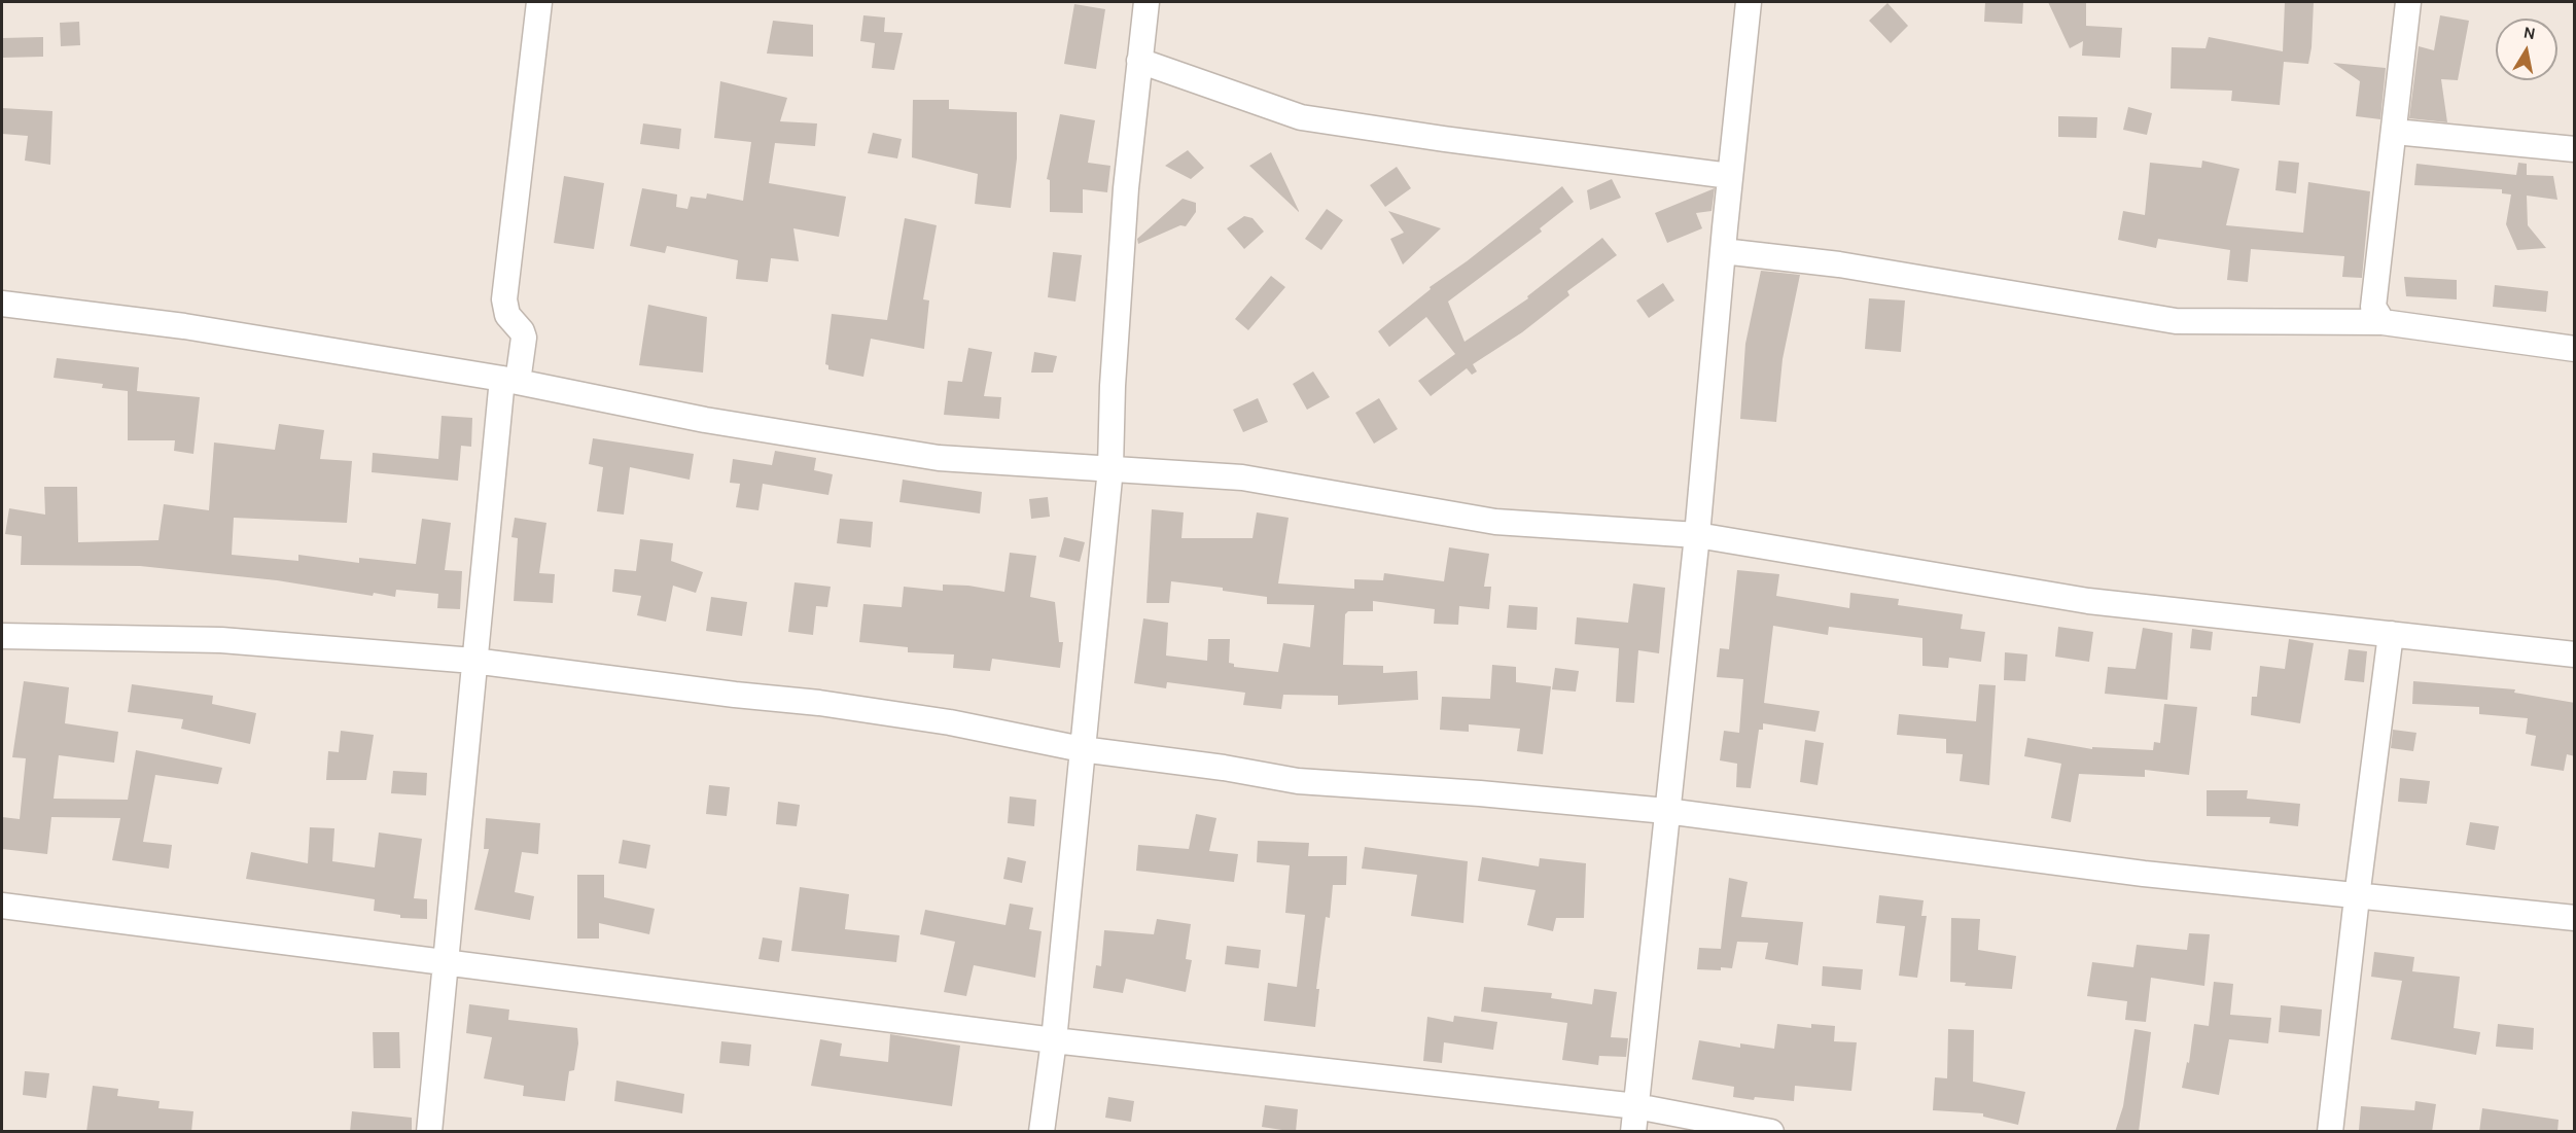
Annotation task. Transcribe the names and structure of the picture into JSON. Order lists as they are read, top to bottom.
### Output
{
  "north": "top"
}
